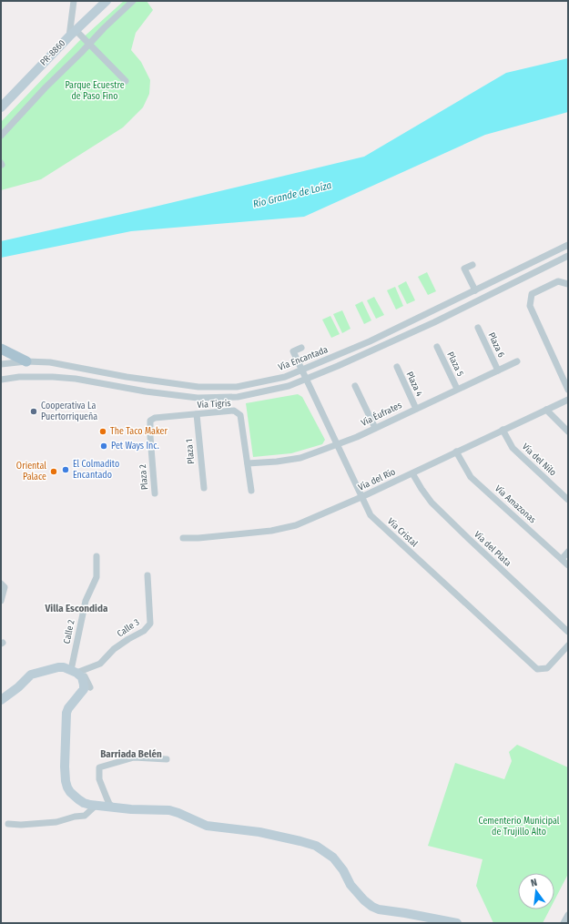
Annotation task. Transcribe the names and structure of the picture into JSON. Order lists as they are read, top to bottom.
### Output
{
  "streets": {
    "main road": ["PR-8860"],
    "street": [
      "Plaza 6",
      "Vía Encantada",
      "Plaza 5",
      "Plaza 4",
      "Vía Tigris",
      "Vía Éufrates",
      "Plaza 1",
      "Vía del Nilo",
      "Plaza 2",
      "Vía del Río",
      "Vía Amazonas",
      "Vía Cristal",
      "Vía del Plata",
      "Calle 3",
      "Calle 2"
    ]
  },
  "crossings": [
    ["Plaza 6", "Vía Éufrates"],
    ["Vía Encantada", "Vía Cristal"],
    ["Plaza 5", "Vía Éufrates"],
    ["Plaza 4", "Vía Éufrates"],
    ["Vía Tigris", "Vía Éufrates"],
    ["Vía Tigris", "Plaza 1"],
    ["Vía Tigris", "Plaza 2"],
    ["Vía Éufrates", "Vía Cristal"],
    ["Vía del Nilo", "Vía del Río"],
    ["Vía del Río", "Vía Amazonas"],
    ["Vía del Río", "Vía Cristal"],
    ["Vía del Río", "Vía del Plata"],
    ["Calle 3", "Calle 2"]
  ],
  "districts": ["Villa Escondida", "Barriada Belén"],
  "water": ["Río Grande de Loíza"],
  "parks": ["Parque Ecuestre de Paso Fino", "Cementerio Municipal de Trujillo Alto"],
  "places": [
    "Cooperativa La Puertorriqueña",
    "The Taco Maker",
    "Pet Ways Inc.",
    "El Colmadito Encantado",
    "Oriental Palace"
  ],
  "north": "top"
}
